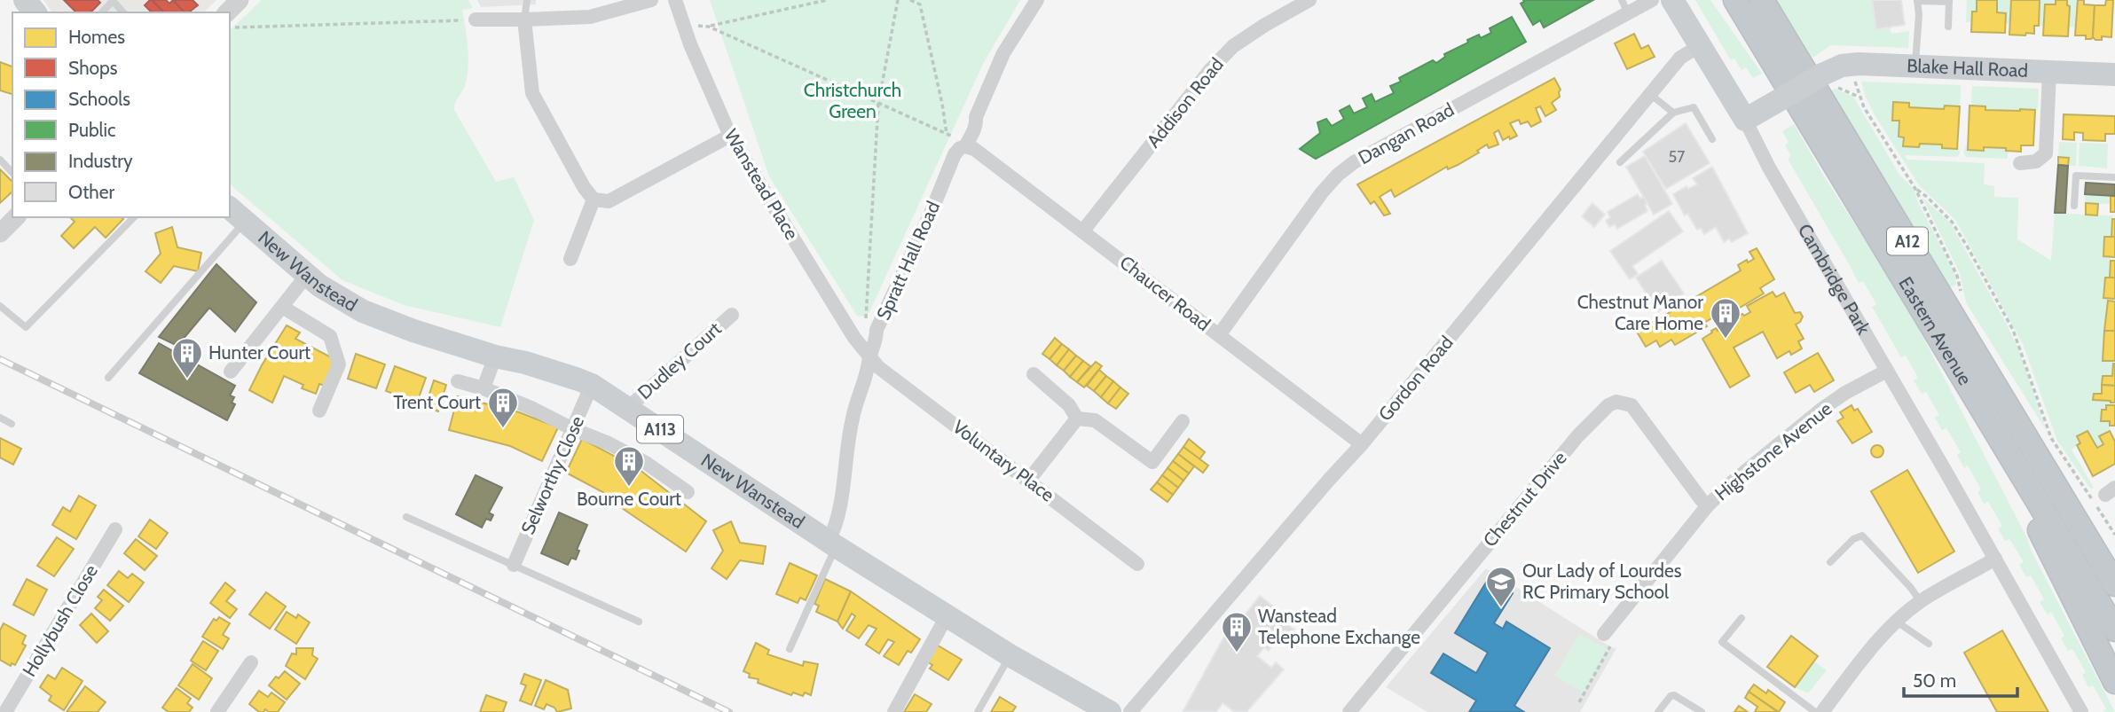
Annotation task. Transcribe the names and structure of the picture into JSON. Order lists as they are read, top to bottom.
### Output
{
  "streets": {
    "highway": ["A12", "Eastern Avenue"],
    "main road": [
      "Blake Hall Road",
      "New Wanstead",
      "Cambridge Park",
      "A113"
    ],
    "street": [
      "Addison Road",
      "Dangan Road",
      "Wanstead Place",
      "Spratt Hall Road",
      "Chaucer Road",
      "Dudley Court",
      "Gordon Road",
      "Highstone Avenue",
      "Voluntary Place",
      "Selworthy Close",
      "Chestnut Drive",
      "Hollybush Close"
    ]
  },
  "crossings": [
    ["Blake Hall Road", "Cambridge Park"],
    ["Addison Road", "Chaucer Road"],
    ["Dangan Road", "Chaucer Road"],
    ["Wanstead Place", "Spratt Hall Road"],
    ["Wanstead Place", "Voluntary Place"],
    ["A12", "Eastern Avenue"],
    ["Spratt Hall Road", "New Wanstead"],
    ["Spratt Hall Road", "Chaucer Road"],
    ["Spratt Hall Road", "Voluntary Place"],
    ["New Wanstead", "Dudley Court"],
    ["New Wanstead", "Selworthy Close"],
    ["Cambridge Park", "Gordon Road"],
    ["Cambridge Park", "Highstone Avenue"],
    ["Chaucer Road", "Gordon Road"],
    ["Highstone Avenue", "Chestnut Drive"]
  ],
  "parks": ["Christchurch Green"],
  "places": {
    "building": [
      "Chestnut Manor Care Home",
      "Hunter Court",
      "Trent Court",
      "Bourne Court",
      "Wanstead Telephone Exchange"
    ],
    "school or university": ["Our Lady of Lourdes RC Primary School"]
  },
  "house_numbers": ["57"],
  "legend": [
    "Homes",
    "Shops",
    "Schools",
    "Public",
    "Industry",
    "Other"
  ],
  "scale_bar": "50 m"
}
